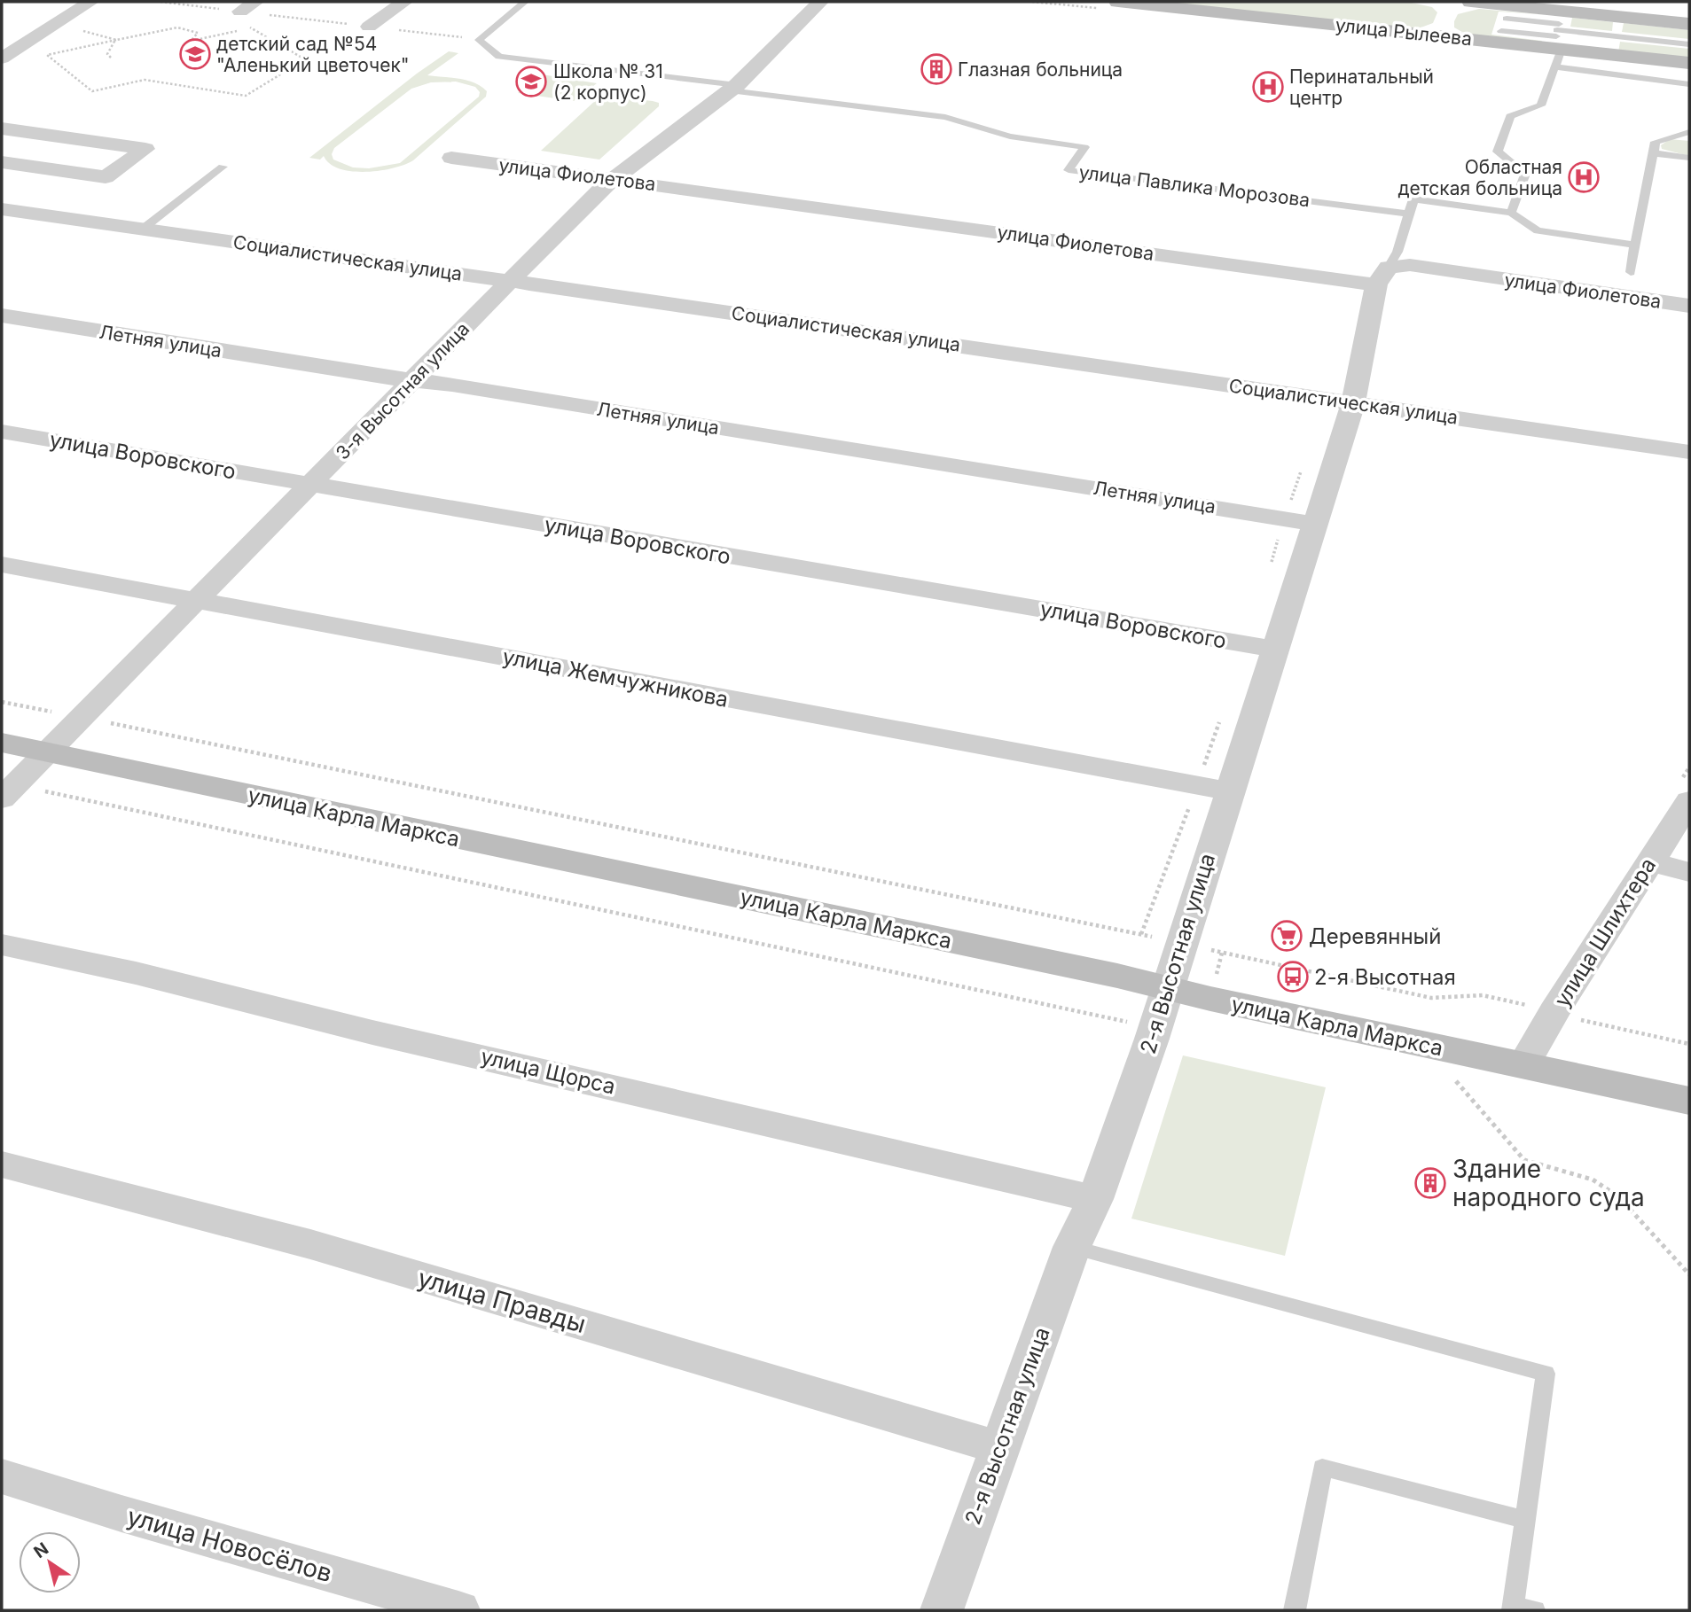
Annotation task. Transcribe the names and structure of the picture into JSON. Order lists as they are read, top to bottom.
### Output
{
  "streets": {
    "main road": ["улица Рылеева", "улица Карла Маркса"],
    "street": [
      "улица Фиолетова",
      "Социалистическая улица",
      "Летняя улица",
      "3-я Высотная улица",
      "улица Воровского",
      "улица Жемчужникова",
      "улица Шлихтера",
      "2-я Высотная улица",
      "улица Щорса",
      "улица Правды",
      "улица Новосёлов"
    ],
    "lane": ["улица Павлика Морозова"]
  },
  "crossings": [
    ["улица Фиолетова", "3-я Высотная улица"],
    ["улица Фиолетова", "2-я Высотная улица"],
    ["улица Павлика Морозова", "3-я Высотная улица"],
    ["Социалистическая улица", "3-я Высотная улица"],
    ["Социалистическая улица", "2-я Высотная улица"],
    ["Летняя улица", "3-я Высотная улица"],
    ["Летняя улица", "2-я Высотная улица"],
    ["3-я Высотная улица", "улица Воровского"],
    ["3-я Высотная улица", "улица Жемчужникова"],
    ["3-я Высотная улица", "улица Карла Маркса"],
    ["улица Воровского", "2-я Высотная улица"],
    ["улица Жемчужникова", "2-я Высотная улица"],
    ["улица Карла Маркса", "улица Шлихтера"],
    ["улица Карла Маркса", "2-я Высотная улица"],
    ["2-я Высотная улица", "улица Щорса"],
    ["2-я Высотная улица", "улица Правды"]
  ],
  "places": {
    "school or university": ["детский сад №54 \"Аленький цветочек\"", "Школа № 31 (2 корпус)"],
    "building": ["Глазная больница", "Здание народного суда"],
    "hospital": ["Перинатальный центр", "Областная детская больница"],
    "supermarket": ["Деревянный"],
    "bus stop": ["2-я Высотная"]
  },
  "north": "top left"
}
